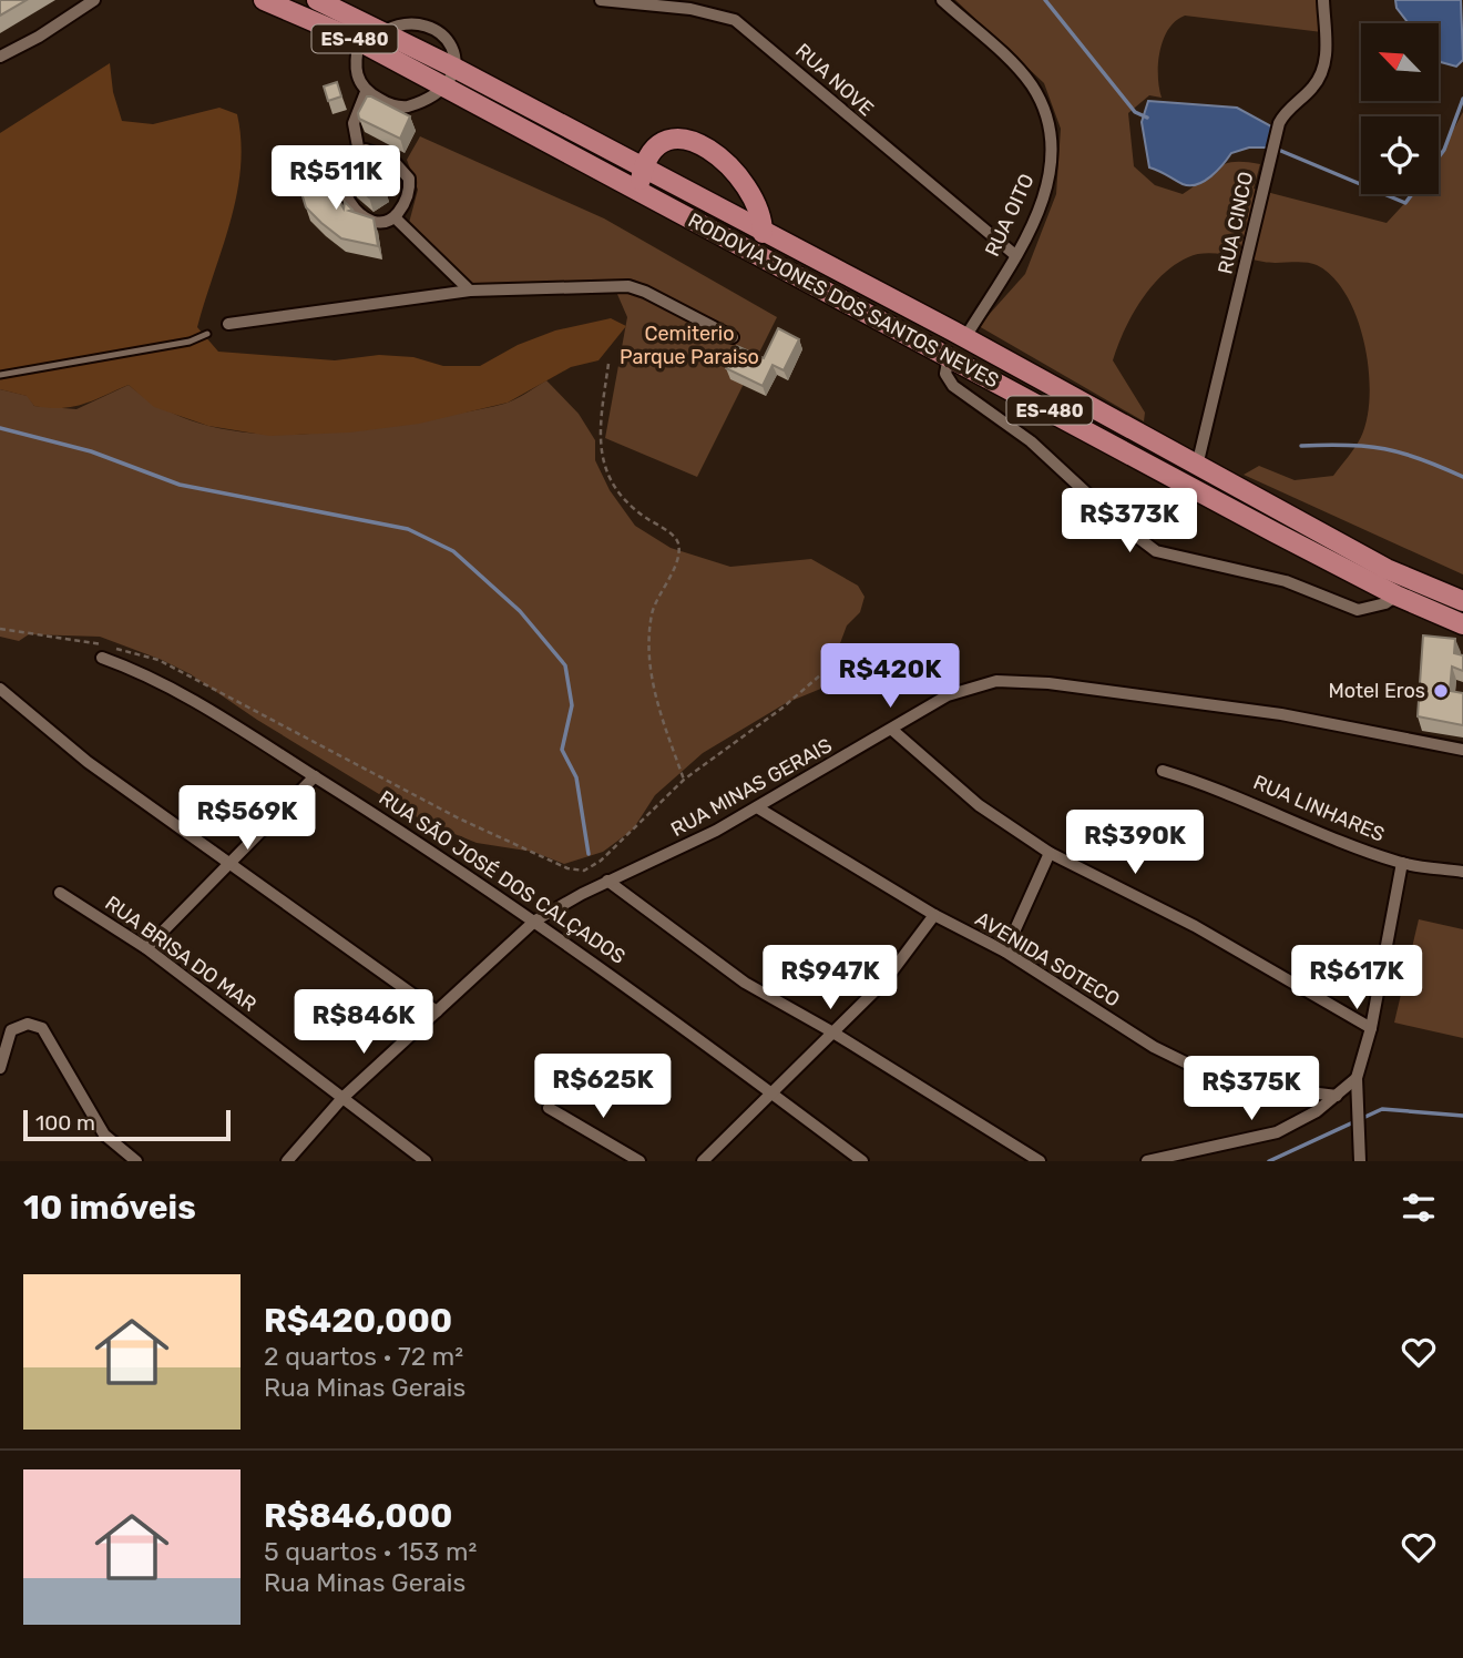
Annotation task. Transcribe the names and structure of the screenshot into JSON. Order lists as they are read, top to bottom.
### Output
{
  "streets": {
    "main road": ["ES-480", "RODOVIA JONES DOS SANTOS NEVES"],
    "street": [
      "RUA NOVE",
      "RUA OITO",
      "RUA CINCO",
      "RUA MINAS GERAIS",
      "RUA LINHARES",
      "RUA SÃO JOSÉ DOS CALÇADOS",
      "RUA BRISA DO MAR",
      "AVENIDA SOTECO"
    ]
  },
  "crossings": [
    ["RUA NOVE", "RUA OITO"],
    ["RUA OITO", "RODOVIA JONES DOS SANTOS NEVES"],
    ["RUA CINCO", "RODOVIA JONES DOS SANTOS NEVES"],
    ["RUA MINAS GERAIS", "RUA SÃO JOSÉ DOS CALÇADOS"],
    ["RUA MINAS GERAIS", "RUA BRISA DO MAR"],
    ["RUA MINAS GERAIS", "AVENIDA SOTECO"]
  ],
  "parks": ["Cemiterio Parque Paraiso"],
  "places": ["Motel Eros"],
  "scale_bar": "100 m",
  "north": "top left",
  "page": {
    "price": [
      "R$511K",
      "R$373K",
      "R$420K",
      "R$569K",
      "R$390K",
      "R$947K",
      "R$617K",
      "R$846K",
      "R$625K",
      "R$375K"
    ],
    "scale": "100 m",
    "heading": "10 imóveis",
    "list": [
      {
        "name": "R$420,000",
        "note": "2 quartos · 72 m² · Rua Minas Gerais"
      },
      {
        "name": "R$846,000",
        "note": "5 quartos · 153 m² · Rua Minas Gerais"
      }
    ]
  }
}
